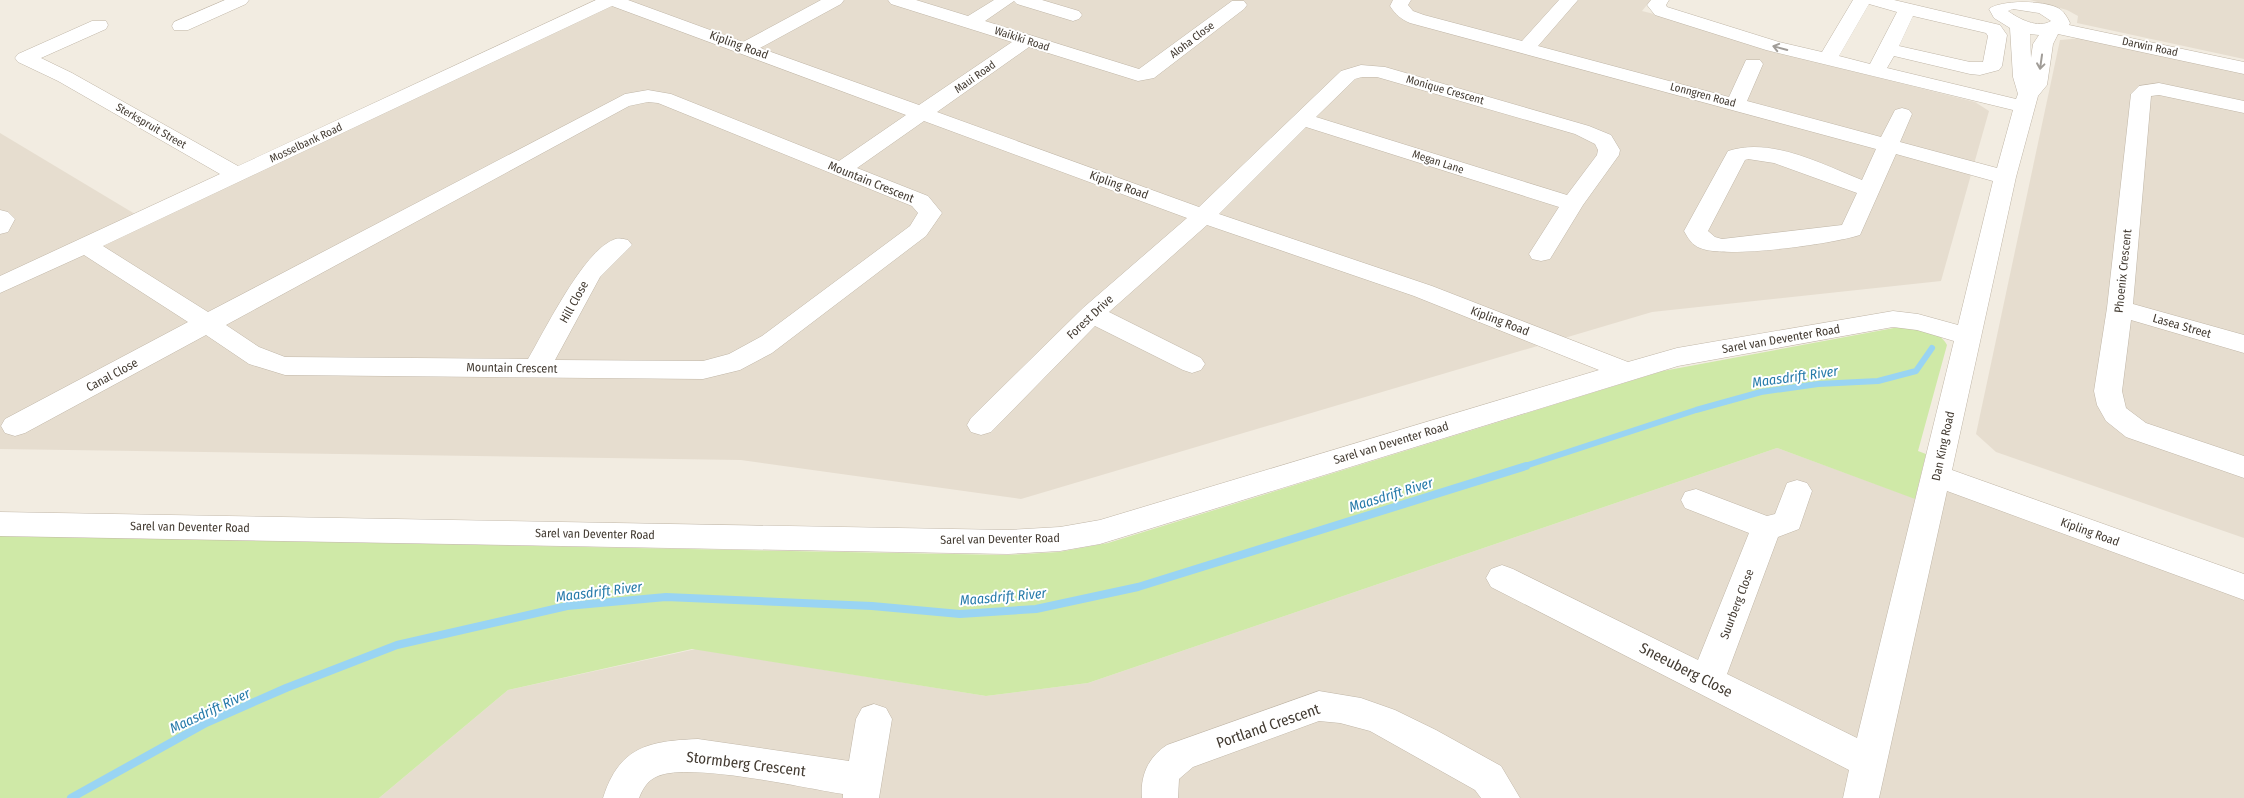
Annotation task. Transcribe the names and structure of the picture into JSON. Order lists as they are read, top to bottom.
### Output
{
  "streets": {
    "street": [
      "Waikiki Road",
      "Aloha Close",
      "Kipling Road",
      "Darwin Road",
      "Maui Road",
      "Monique Crescent",
      "Lonngren Road",
      "Sterkspruit Street",
      "Mosselbank Road",
      "Megan Lane",
      "Mountain Crescent",
      "Phoenix Crescent",
      "Hill Close",
      "Forest Drive",
      "Lasea Street",
      "Sarel van Deventer Road",
      "Canal Close",
      "Dan King Road",
      "Suurberg Close",
      "Sneeuberg Close",
      "Portland Crescent",
      "Stormberg Crescent"
    ]
  },
  "crossings": [
    ["Waikiki Road", "Aloha Close"],
    ["Waikiki Road", "Maui Road"],
    ["Kipling Road", "Maui Road"],
    ["Kipling Road", "Monique Crescent"],
    ["Kipling Road", "Mosselbank Road"],
    ["Kipling Road", "Forest Drive"],
    ["Kipling Road", "Sarel van Deventer Road"],
    ["Kipling Road", "Dan King Road"],
    ["Darwin Road", "Dan King Road"],
    ["Maui Road", "Mountain Crescent"],
    ["Monique Crescent", "Megan Lane"],
    ["Monique Crescent", "Forest Drive"],
    ["Lonngren Road", "Dan King Road"],
    ["Sterkspruit Street", "Mosselbank Road"],
    ["Mosselbank Road", "Mountain Crescent"],
    ["Mountain Crescent", "Hill Close"],
    ["Mountain Crescent", "Canal Close"],
    ["Phoenix Crescent", "Lasea Street"],
    ["Sarel van Deventer Road", "Dan King Road"],
    ["Dan King Road", "Sneeuberg Close"],
    ["Suurberg Close", "Sneeuberg Close"]
  ],
  "water": ["Maasdrift River"]
}
